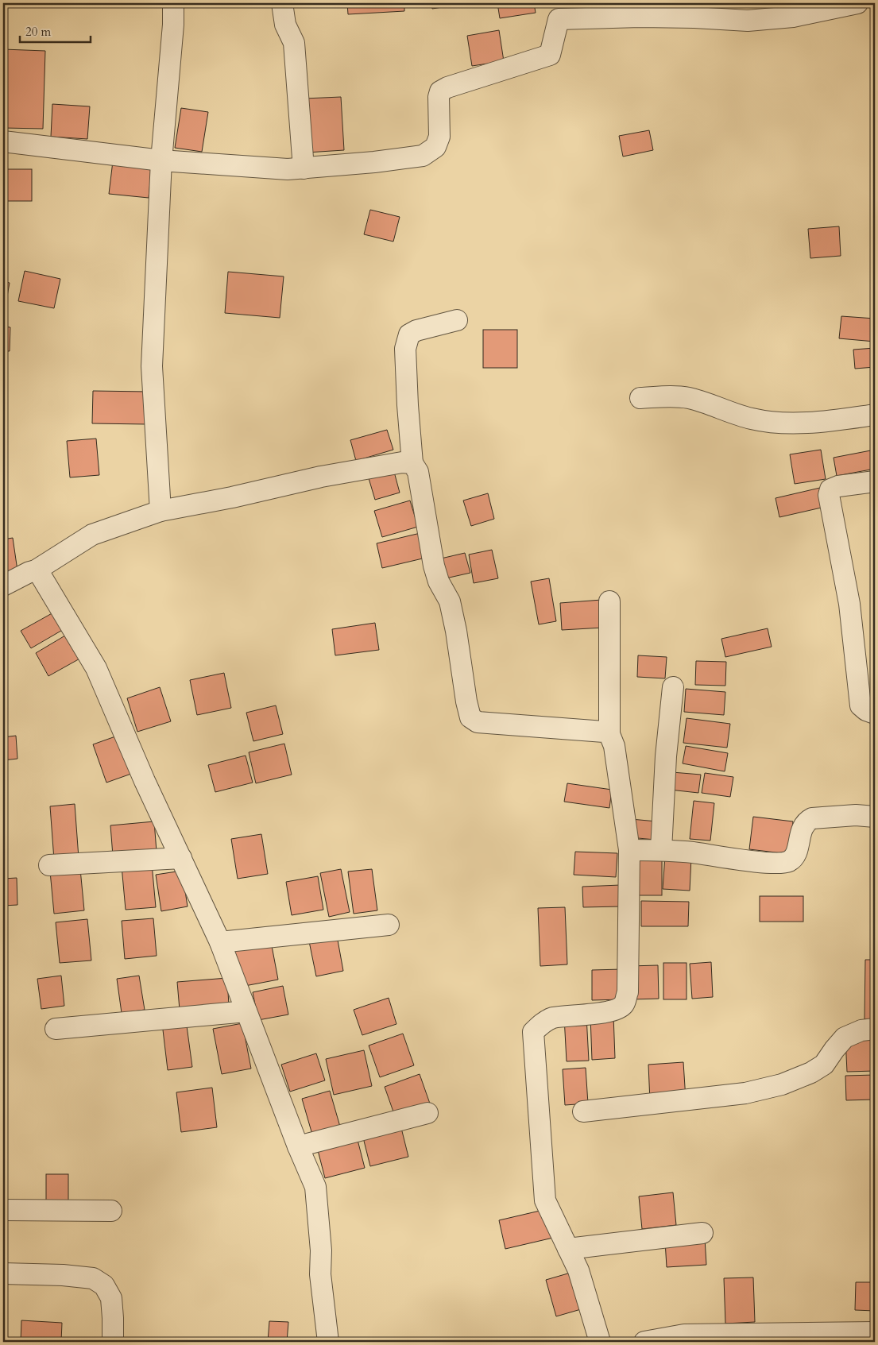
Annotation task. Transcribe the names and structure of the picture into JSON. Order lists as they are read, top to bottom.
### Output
{
  "scale_bar": "20 m"
}
